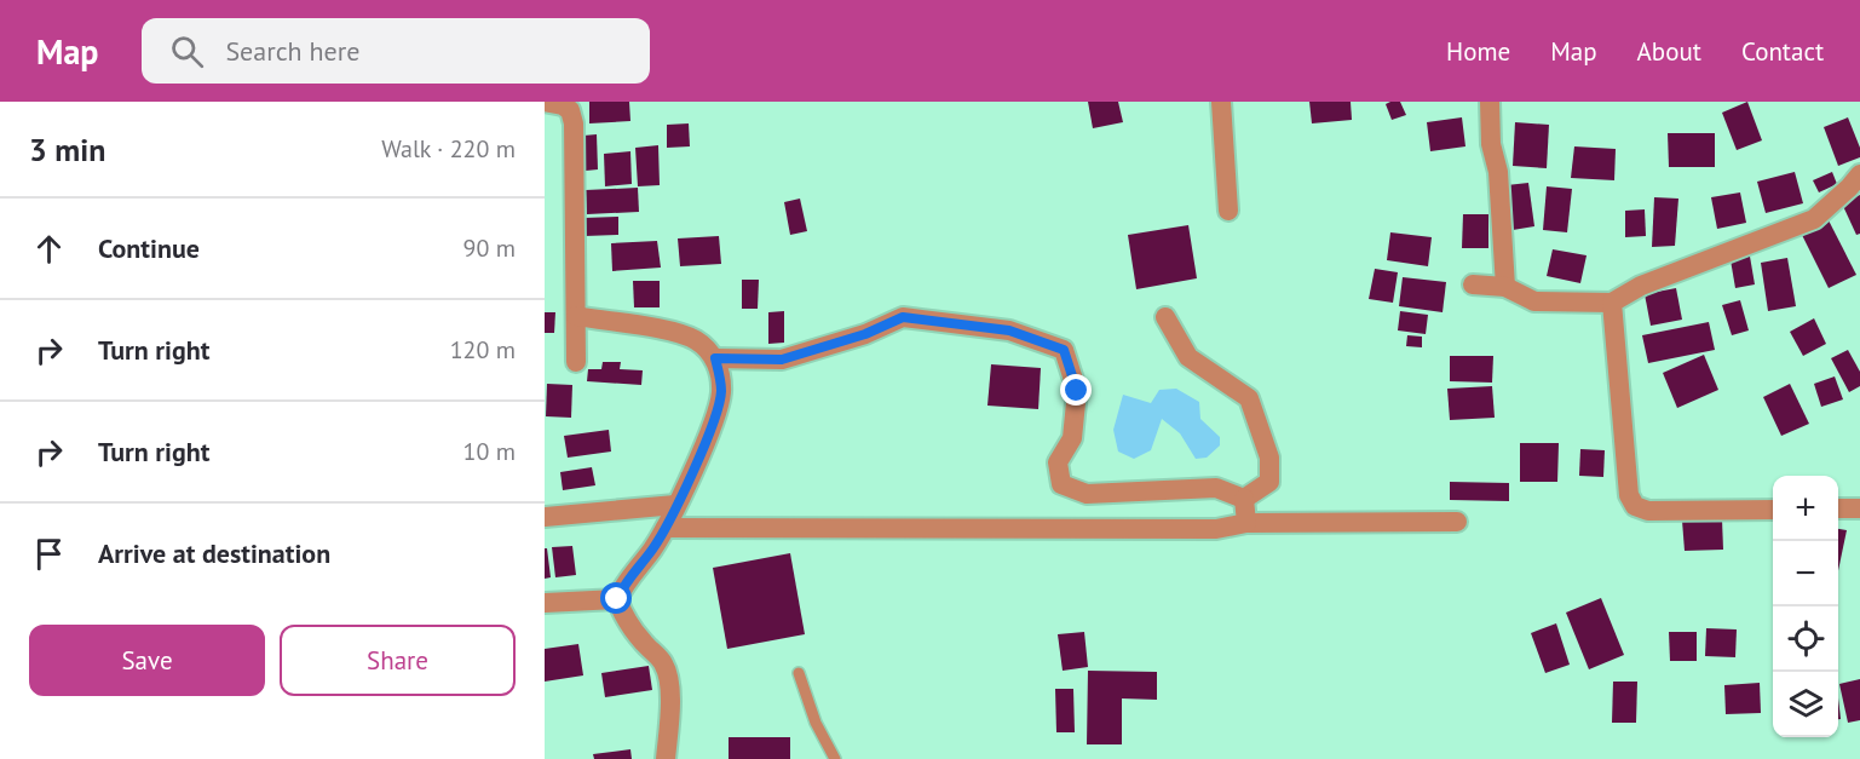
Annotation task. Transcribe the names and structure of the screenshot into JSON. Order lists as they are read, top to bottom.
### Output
{
  "page": {
    "header": "Map",
    "search": "Search here",
    "nav": [
      "Home",
      "Map",
      "About",
      "Contact"
    ],
    "heading": ["3 min", "Walk · 220 m"],
    "list": [
      ["Continue", "90 m"],
      ["Turn right", "120 m"],
      ["Turn right", "10 m"],
      "Arrive at destination"
    ],
    "map_buttons": ["+", "−"],
    "buttons": ["Save", "Share"]
  }
}
